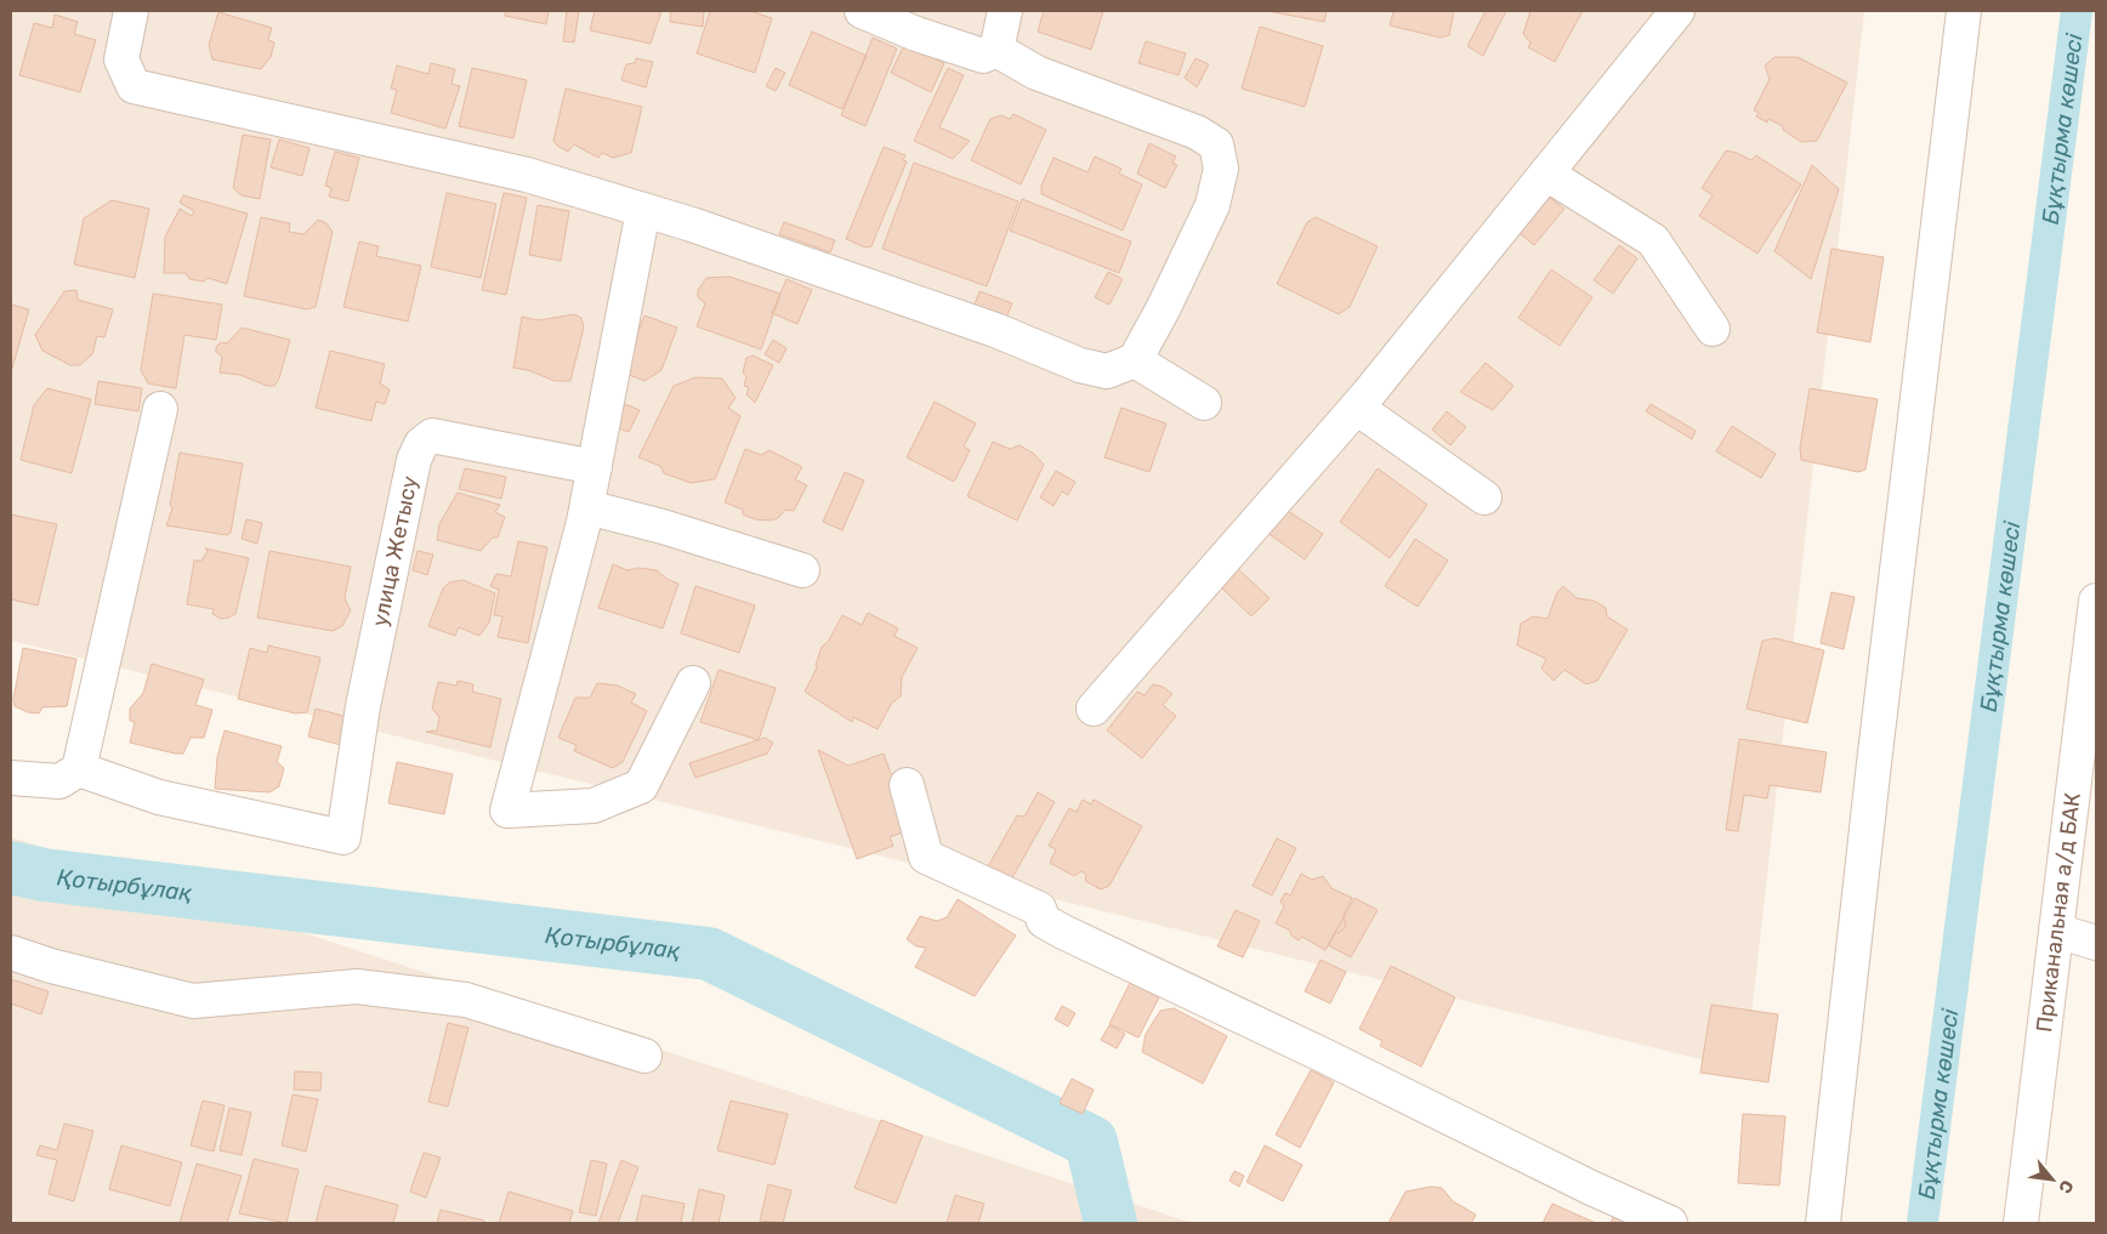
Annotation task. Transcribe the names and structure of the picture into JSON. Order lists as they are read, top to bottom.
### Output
{
  "streets": {
    "street": ["улица Жетысу", "Приканальная а/д БАК"]
  },
  "water": ["Бұқтырма көшесі", "Қотырбұлақ"],
  "north": "bottom right"
}
